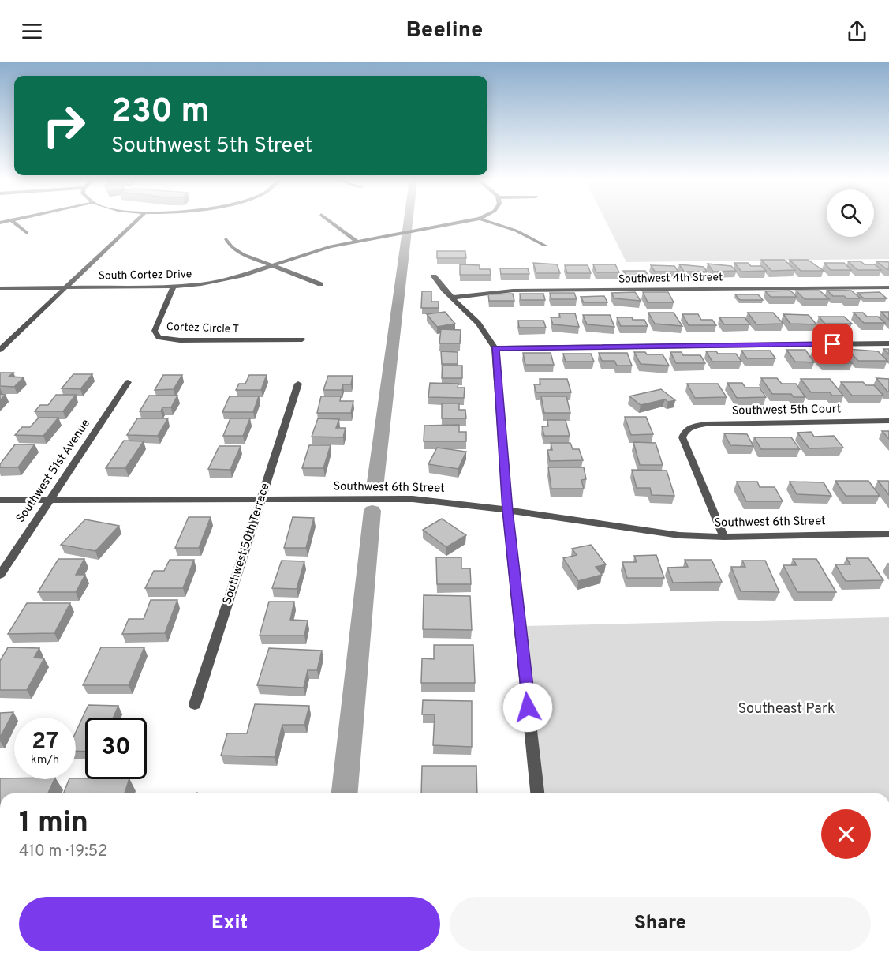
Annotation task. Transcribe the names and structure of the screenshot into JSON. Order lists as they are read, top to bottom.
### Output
{
  "streets": {
    "street": [
      "South Cortez Drive",
      "Southwest 4th Street",
      "Cortez Circle T",
      "Southwest 5th Court",
      "Southwest 51st Avenue",
      "Southwest 6th Street",
      "Southwest 50th Terrace"
    ]
  },
  "crossings": [
    ["South Cortez Drive", "Cortez Circle T"],
    ["Southwest 5th Court", "Southwest 6th Street"],
    ["Southwest 51st Avenue", "Southwest 6th Street"],
    ["Southwest 6th Street", "Southwest 50th Terrace"]
  ],
  "parks": ["Southeast Park"],
  "page": {
    "header": "Beeline",
    "turn": ["230 m", "Southwest 5th Street"],
    "speed": "27 km/h",
    "limit": "30",
    "heading": ["1 min", "410 m · 19:52"],
    "buttons": ["Exit", "Share"]
  }
}
